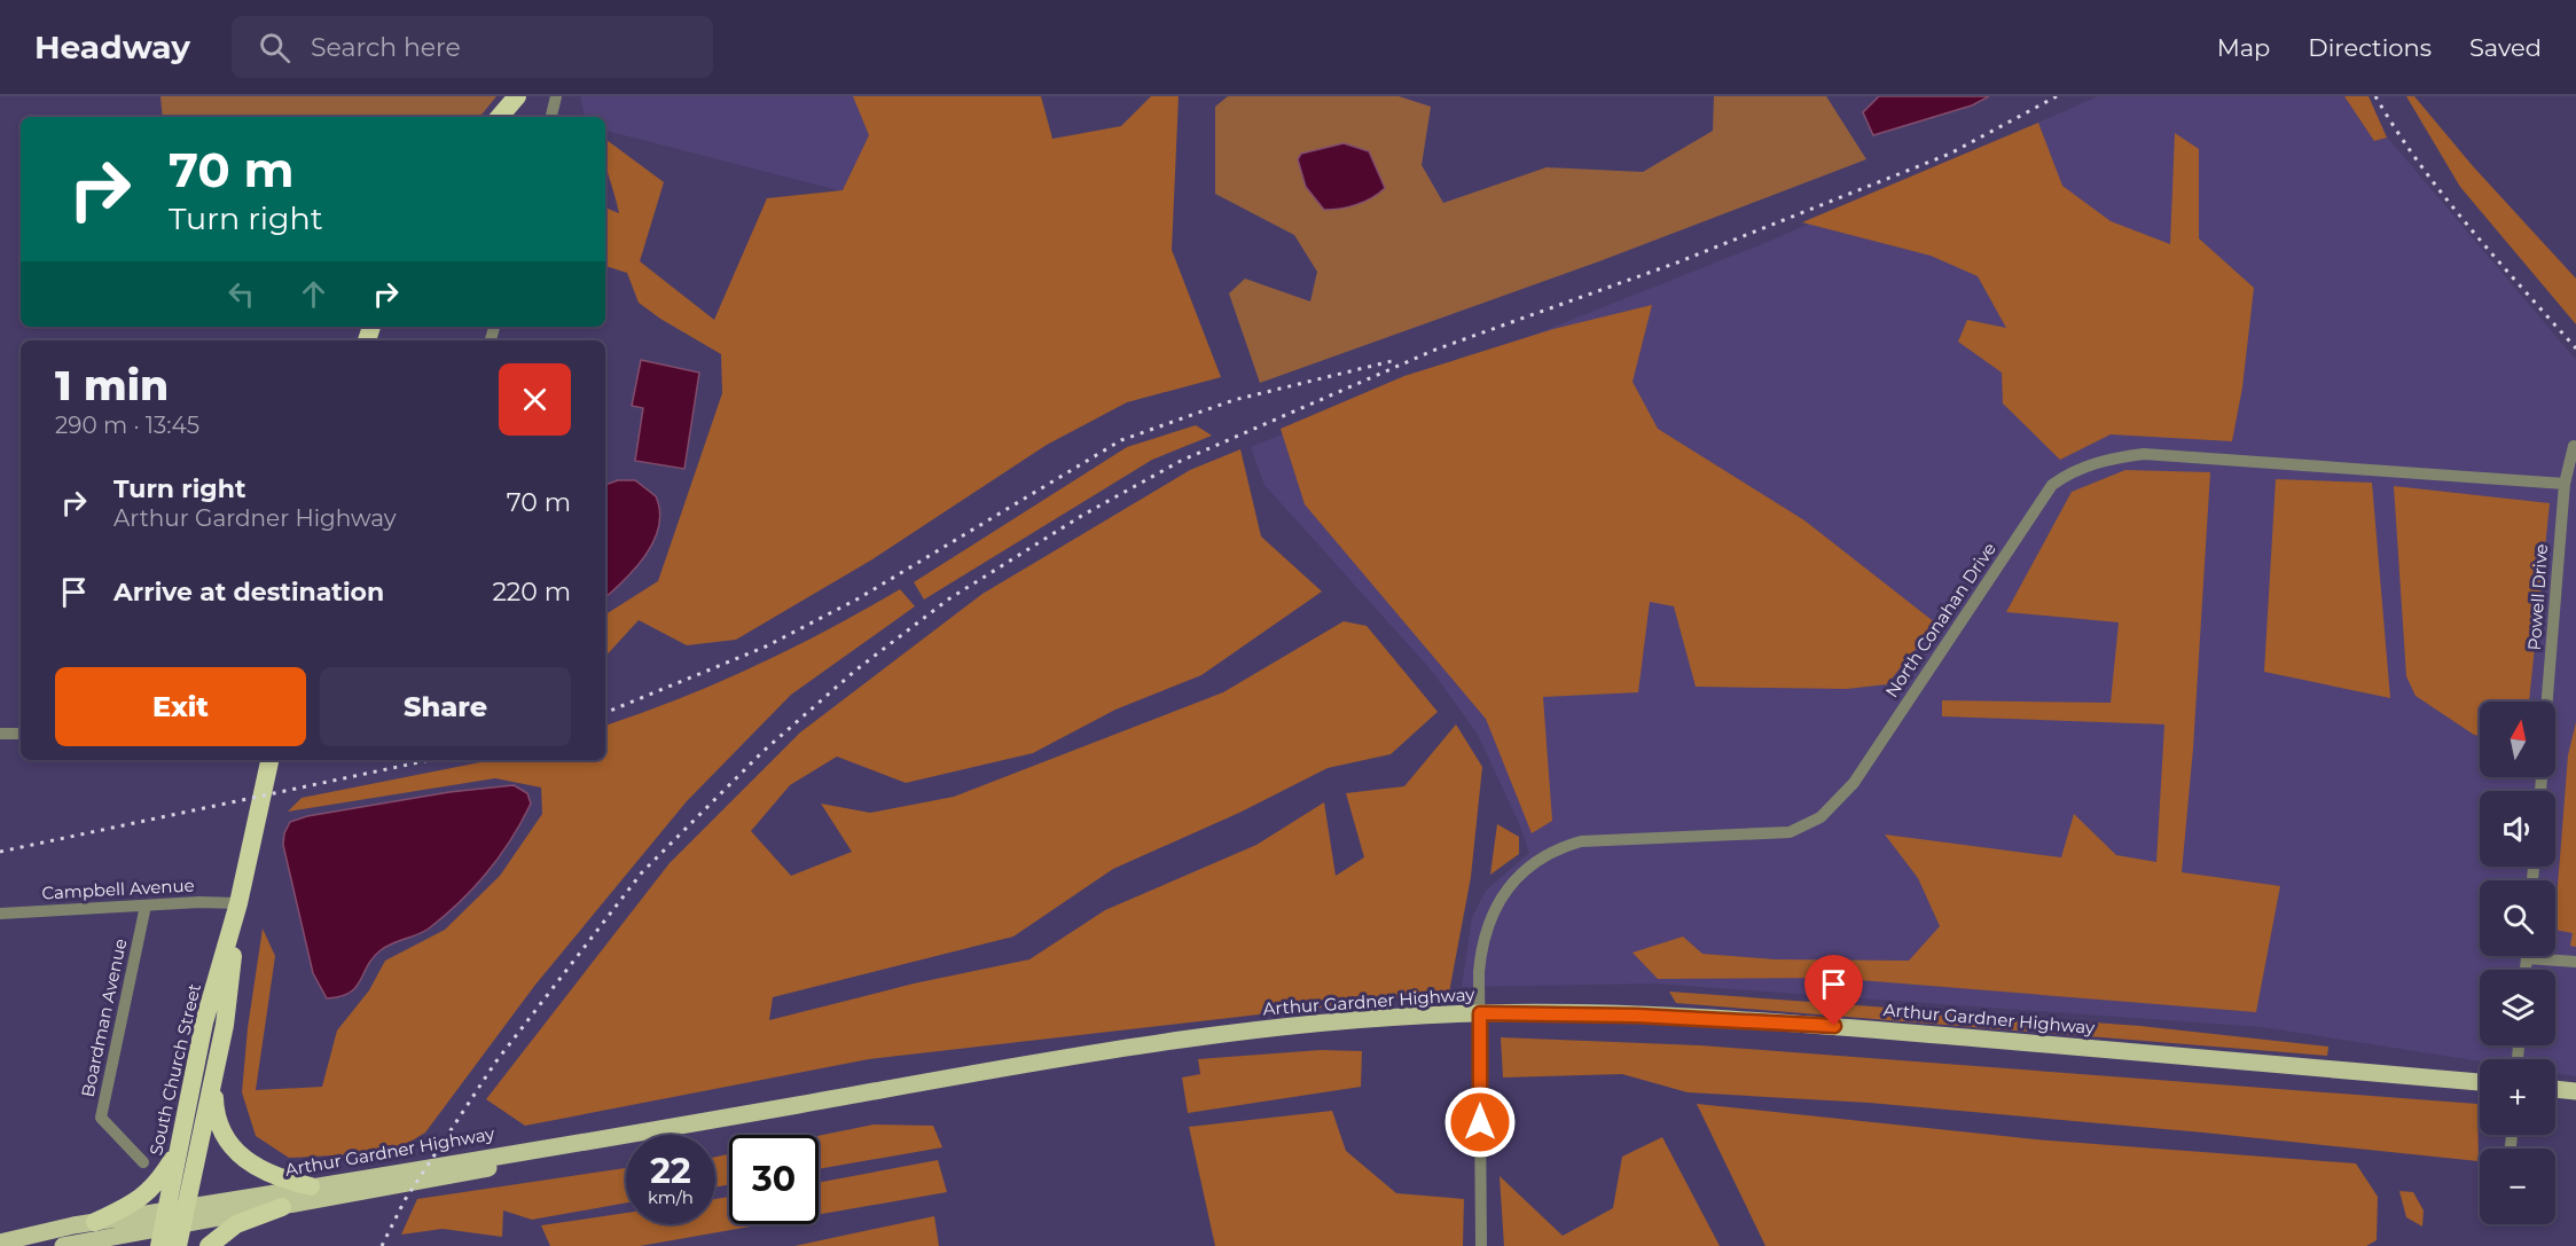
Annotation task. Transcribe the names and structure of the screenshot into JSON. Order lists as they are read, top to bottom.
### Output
{
  "streets": {
    "highway": ["South Church Street"],
    "main road": ["Arthur Gardner Highway"],
    "street": [
      "Powell Drive",
      "North Conahan Drive",
      "Campbell Avenue",
      "Boardman Avenue"
    ]
  },
  "crossings": [
    ["Powell Drive", "North Conahan Drive"],
    ["North Conahan Drive", "Arthur Gardner Highway"],
    ["Campbell Avenue", "Boardman Avenue"],
    ["Campbell Avenue", "South Church Street"],
    ["Arthur Gardner Highway", "South Church Street"]
  ],
  "north": "top",
  "page": {
    "header": "Headway",
    "search": "Search here",
    "nav": ["Map", "Directions", "Saved"],
    "turn": ["70 m", "Turn right"],
    "heading": ["1 min", "290 m · 13:45"],
    "list": [
      {
        "name": "Turn right",
        "note": "Arthur Gardner Highway",
        "value": "70 m"
      },
      {
        "name": "Arrive at destination",
        "value": "220 m"
      }
    ],
    "buttons": ["Exit", "Share"],
    "map_buttons": ["+", "−"],
    "speed": "22 km/h",
    "limit": "30"
  }
}
